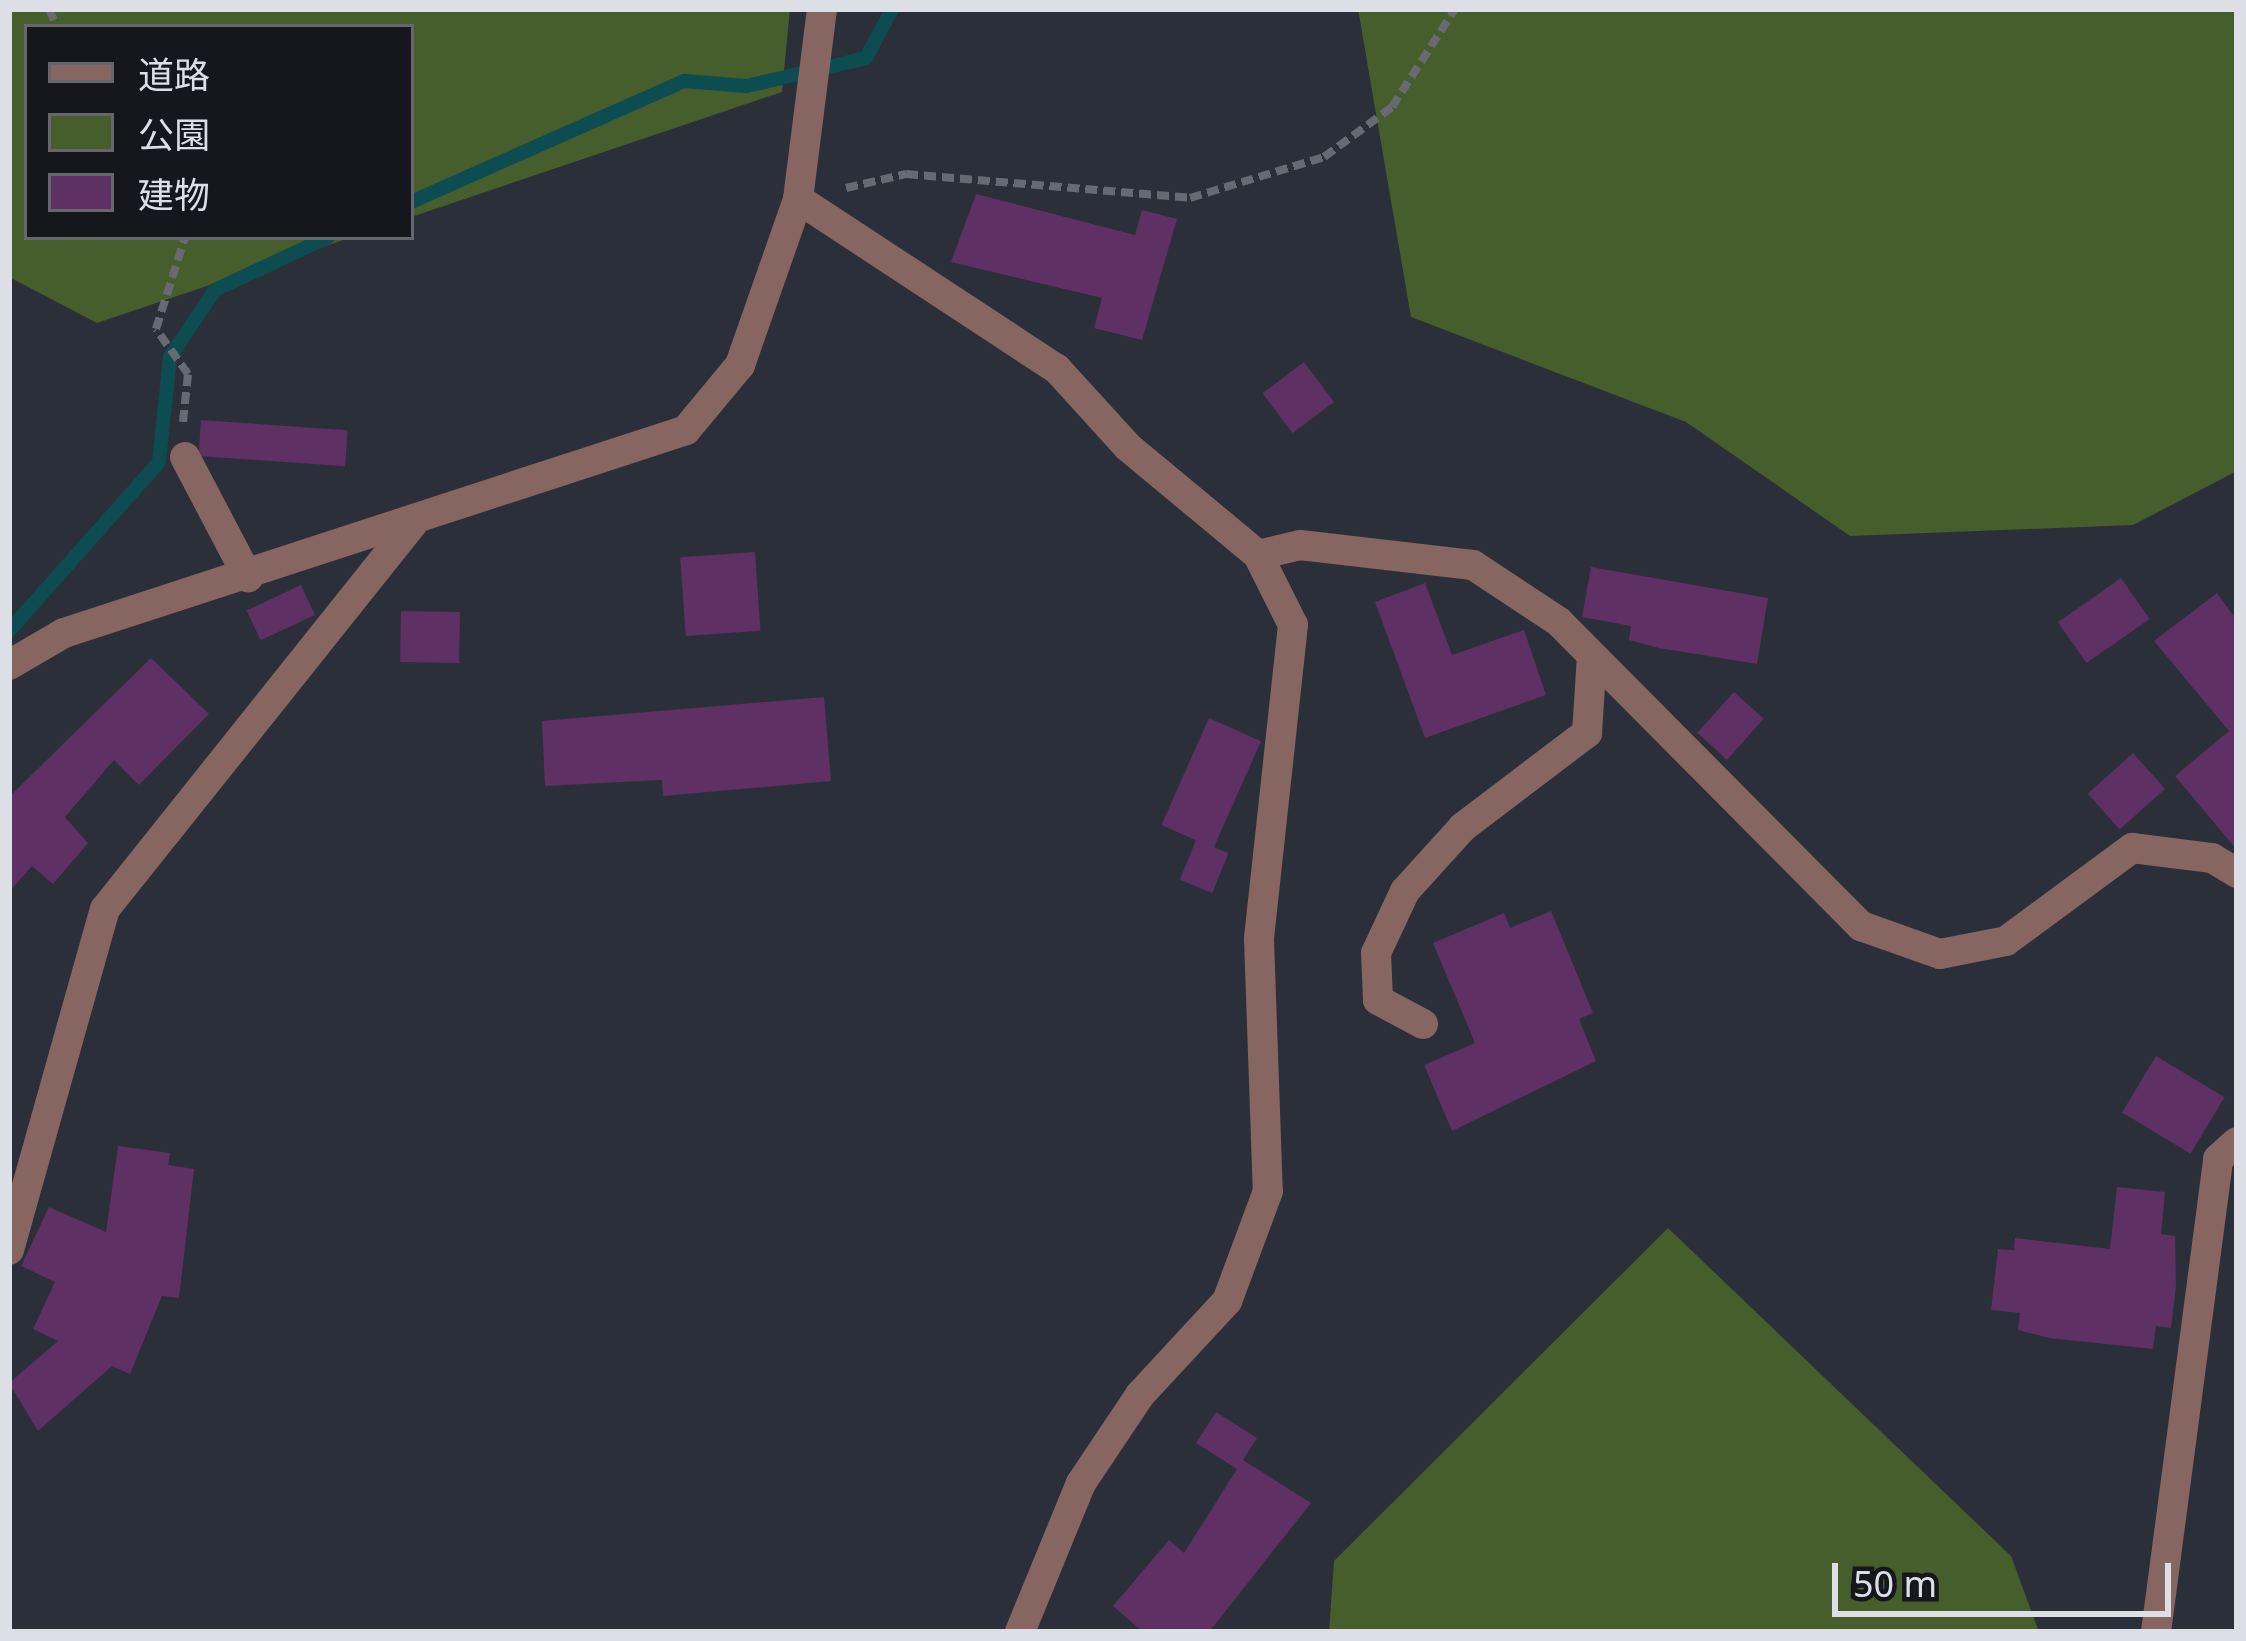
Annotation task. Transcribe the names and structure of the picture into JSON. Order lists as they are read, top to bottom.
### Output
{
  "legend": ["道路", "公園", "建物"],
  "scale_bar": "50 m"
}
